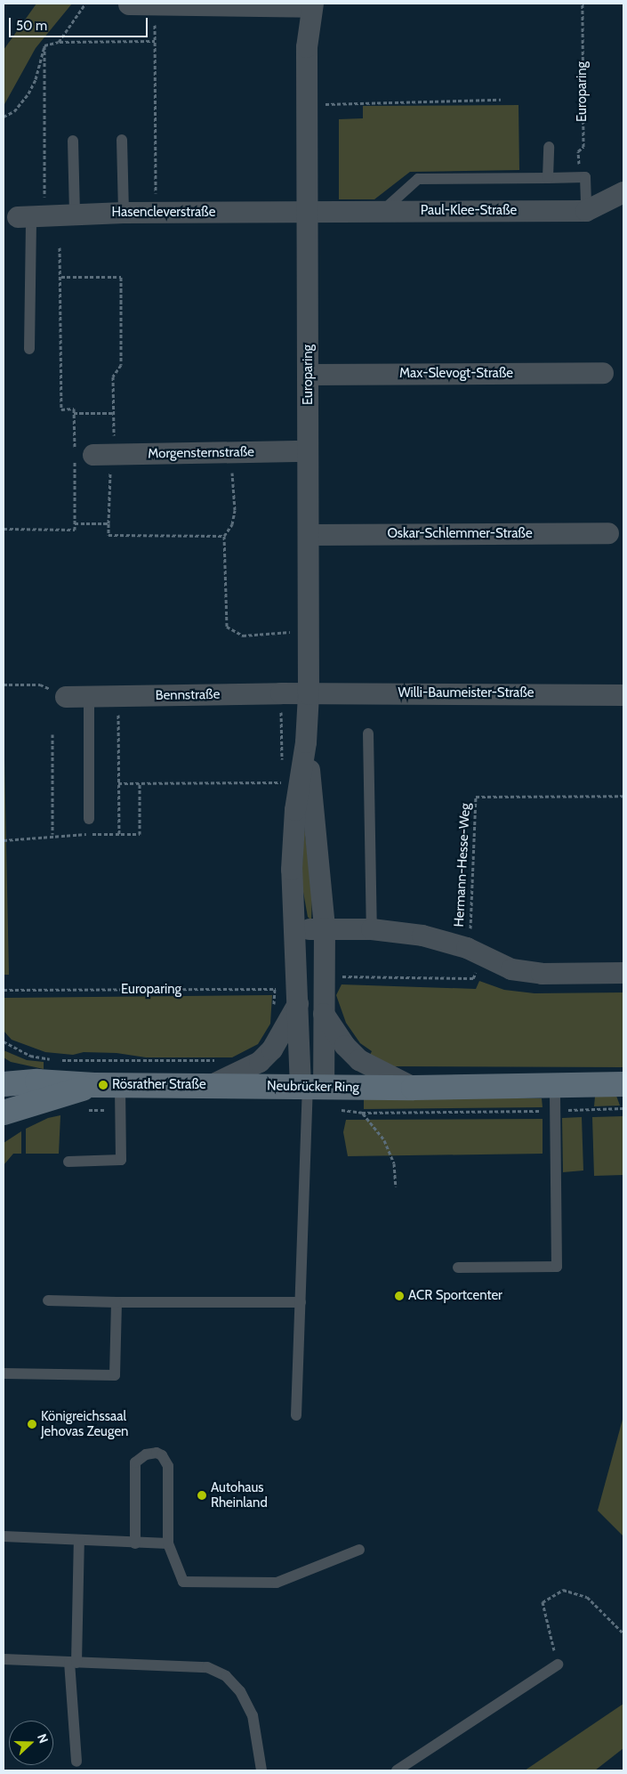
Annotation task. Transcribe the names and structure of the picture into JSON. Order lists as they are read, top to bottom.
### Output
{
  "streets": {
    "main road": ["Neubrücker Ring"],
    "street": [
      "Europaring",
      "Paul-Klee-Straße",
      "Hasencleverstraße",
      "Max-Slevogt-Straße",
      "Morgensternstraße",
      "Oskar-Schlemmer-Straße",
      "Willi-Baumeister-Straße",
      "Bennstraße"
    ],
    "path": ["Hermann-Hesse-Weg"]
  },
  "crossings": [
    ["Europaring", "Paul-Klee-Straße"],
    ["Europaring", "Hasencleverstraße"],
    ["Europaring", "Max-Slevogt-Straße"],
    ["Europaring", "Morgensternstraße"],
    ["Europaring", "Oskar-Schlemmer-Straße"],
    ["Europaring", "Willi-Baumeister-Straße"],
    ["Europaring", "Bennstraße"],
    ["Europaring", "Neubrücker Ring"],
    ["Paul-Klee-Straße", "Hasencleverstraße"],
    ["Willi-Baumeister-Straße", "Bennstraße"]
  ],
  "places": [
    "Rösrather Straße",
    "ACR Sportcenter",
    "Königreichssaal Jehovas Zeugen",
    "Autohaus Rheinland"
  ],
  "scale_bar": "50 m",
  "north": "right"
}
